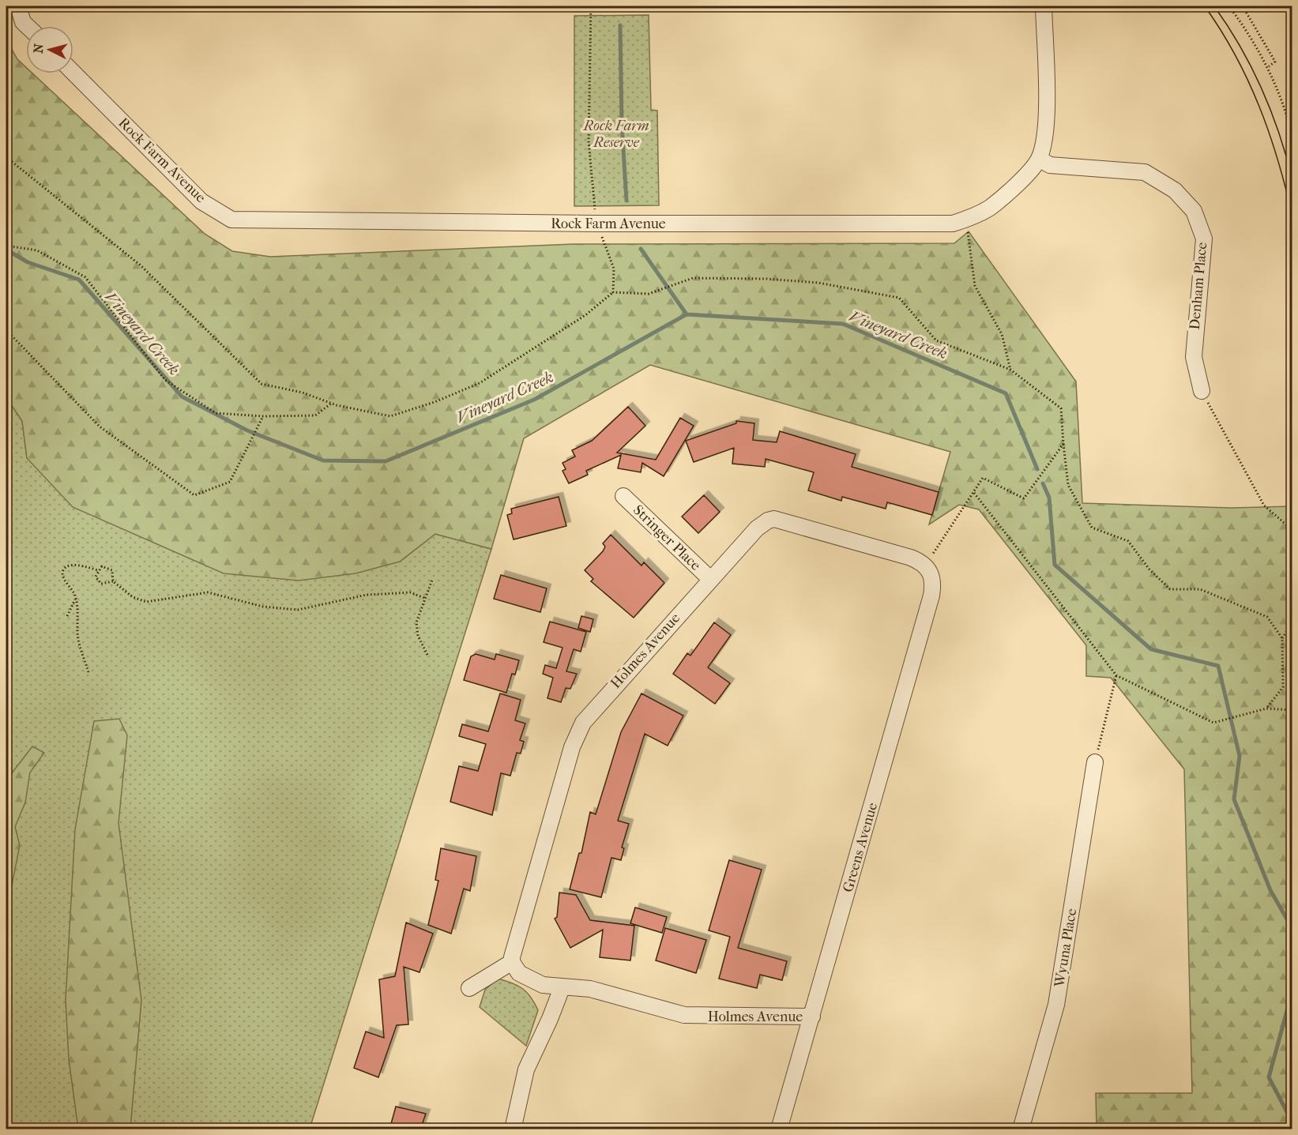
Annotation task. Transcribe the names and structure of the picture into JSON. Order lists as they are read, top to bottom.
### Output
{
  "streets": {
    "street": [
      "Rock Farm Avenue",
      "Denham Place",
      "Stringer Place",
      "Holmes Avenue",
      "Greens Avenue",
      "Wyuna Place"
    ]
  },
  "crossings": [
    ["Rock Farm Avenue", "Denham Place"],
    ["Stringer Place", "Holmes Avenue"],
    ["Holmes Avenue", "Greens Avenue"]
  ],
  "water": ["Vineyard Creek"],
  "parks": ["Rock Farm Reserve"],
  "north": "left"
}
